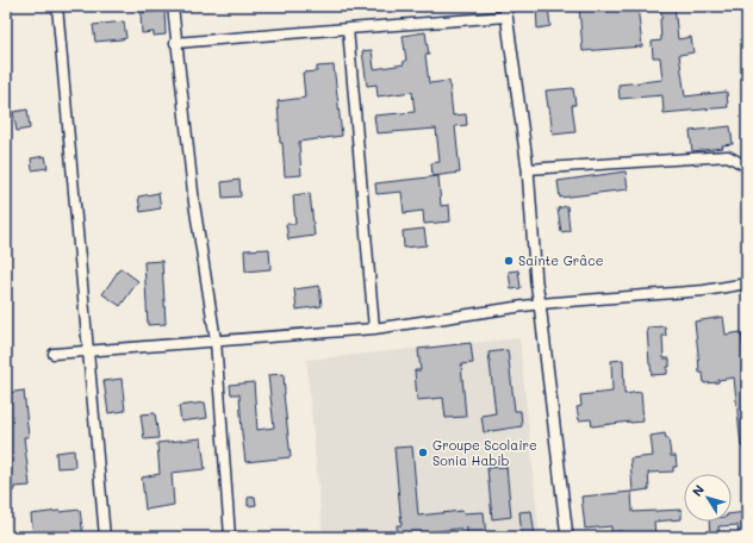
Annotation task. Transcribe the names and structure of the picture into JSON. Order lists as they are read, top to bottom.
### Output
{
  "places": ["Sainte Grâce", "Groupe Scolaire Sonia Habib"],
  "north": "top left"
}
